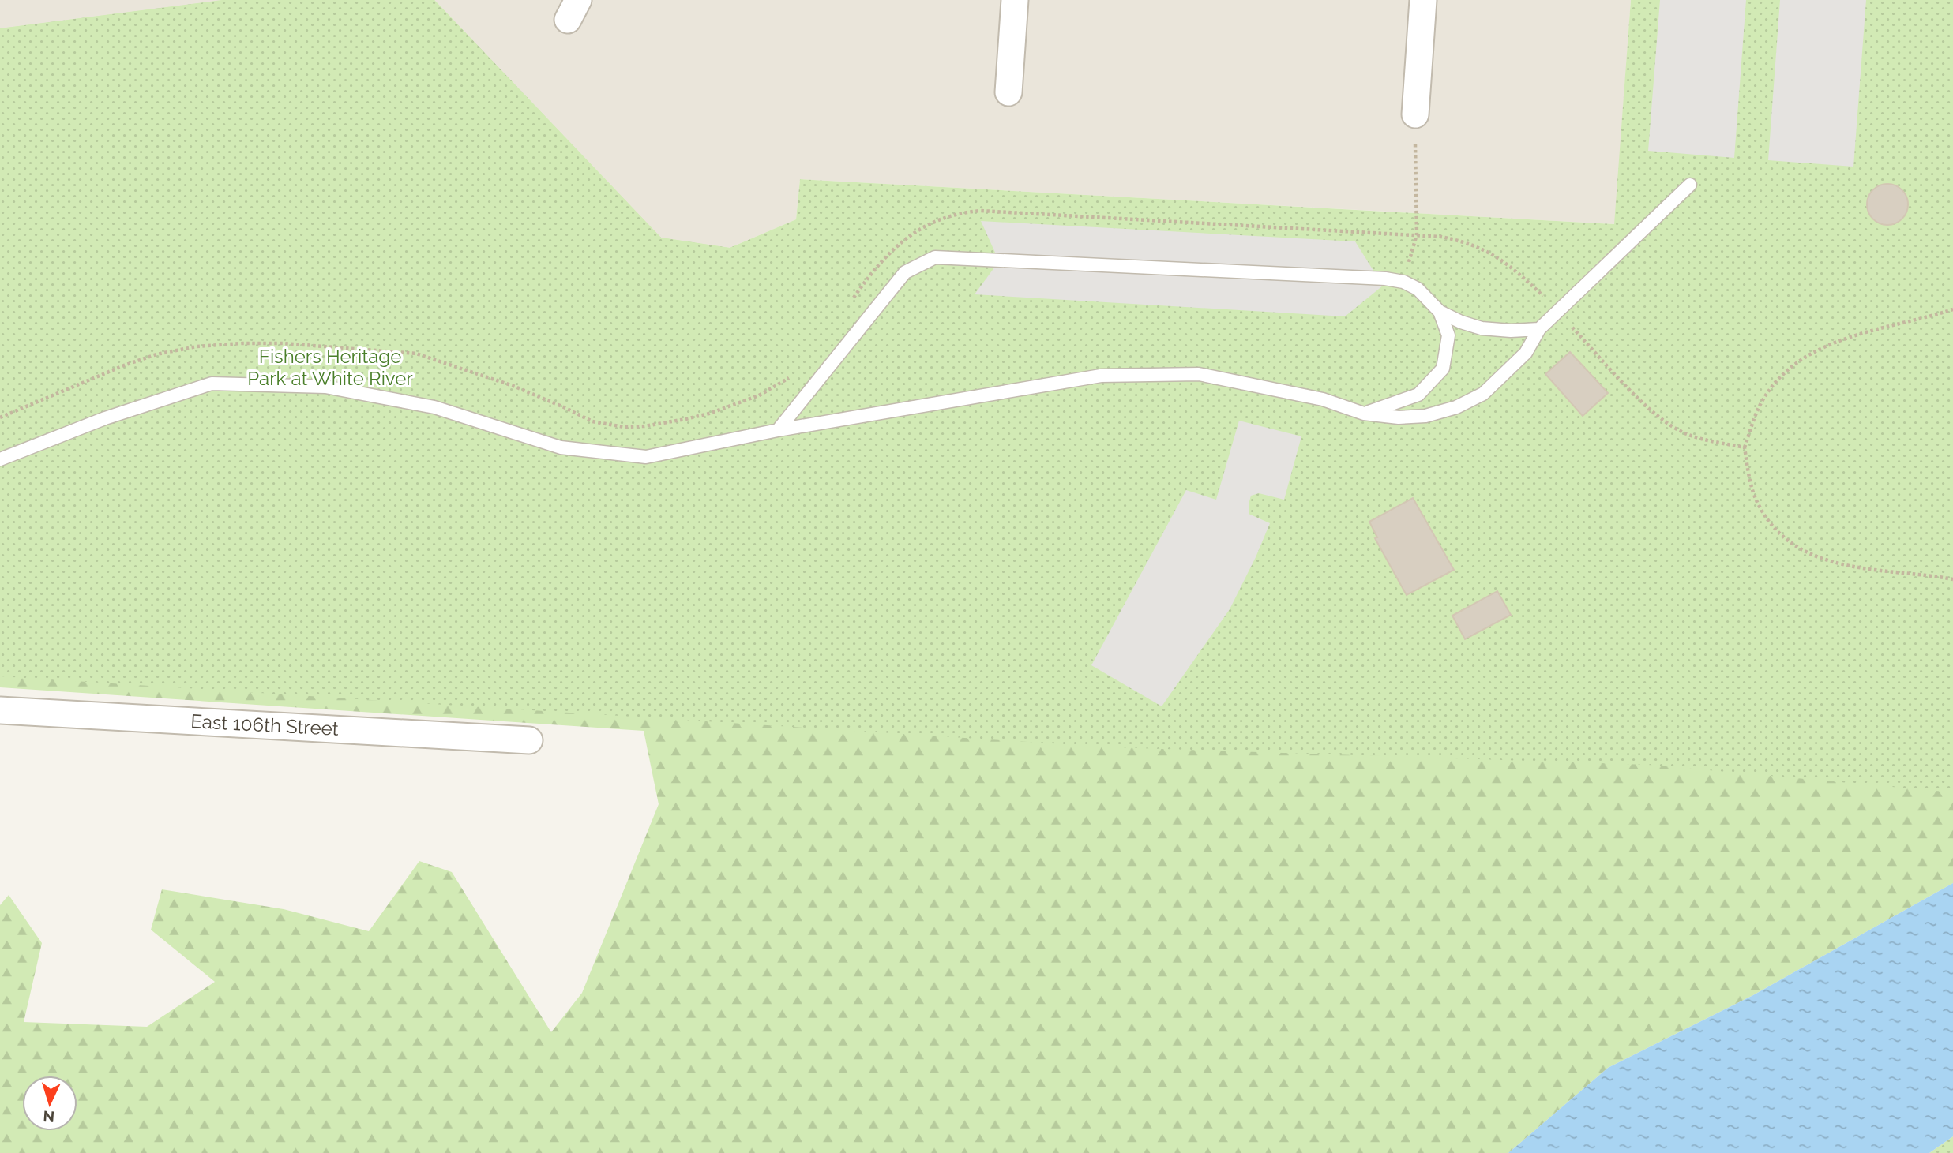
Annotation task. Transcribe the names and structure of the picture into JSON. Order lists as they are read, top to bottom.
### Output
{
  "streets": {
    "street": ["East 106th Street"]
  },
  "parks": ["Fishers Heritage Park at White River"],
  "north": "bottom"
}
